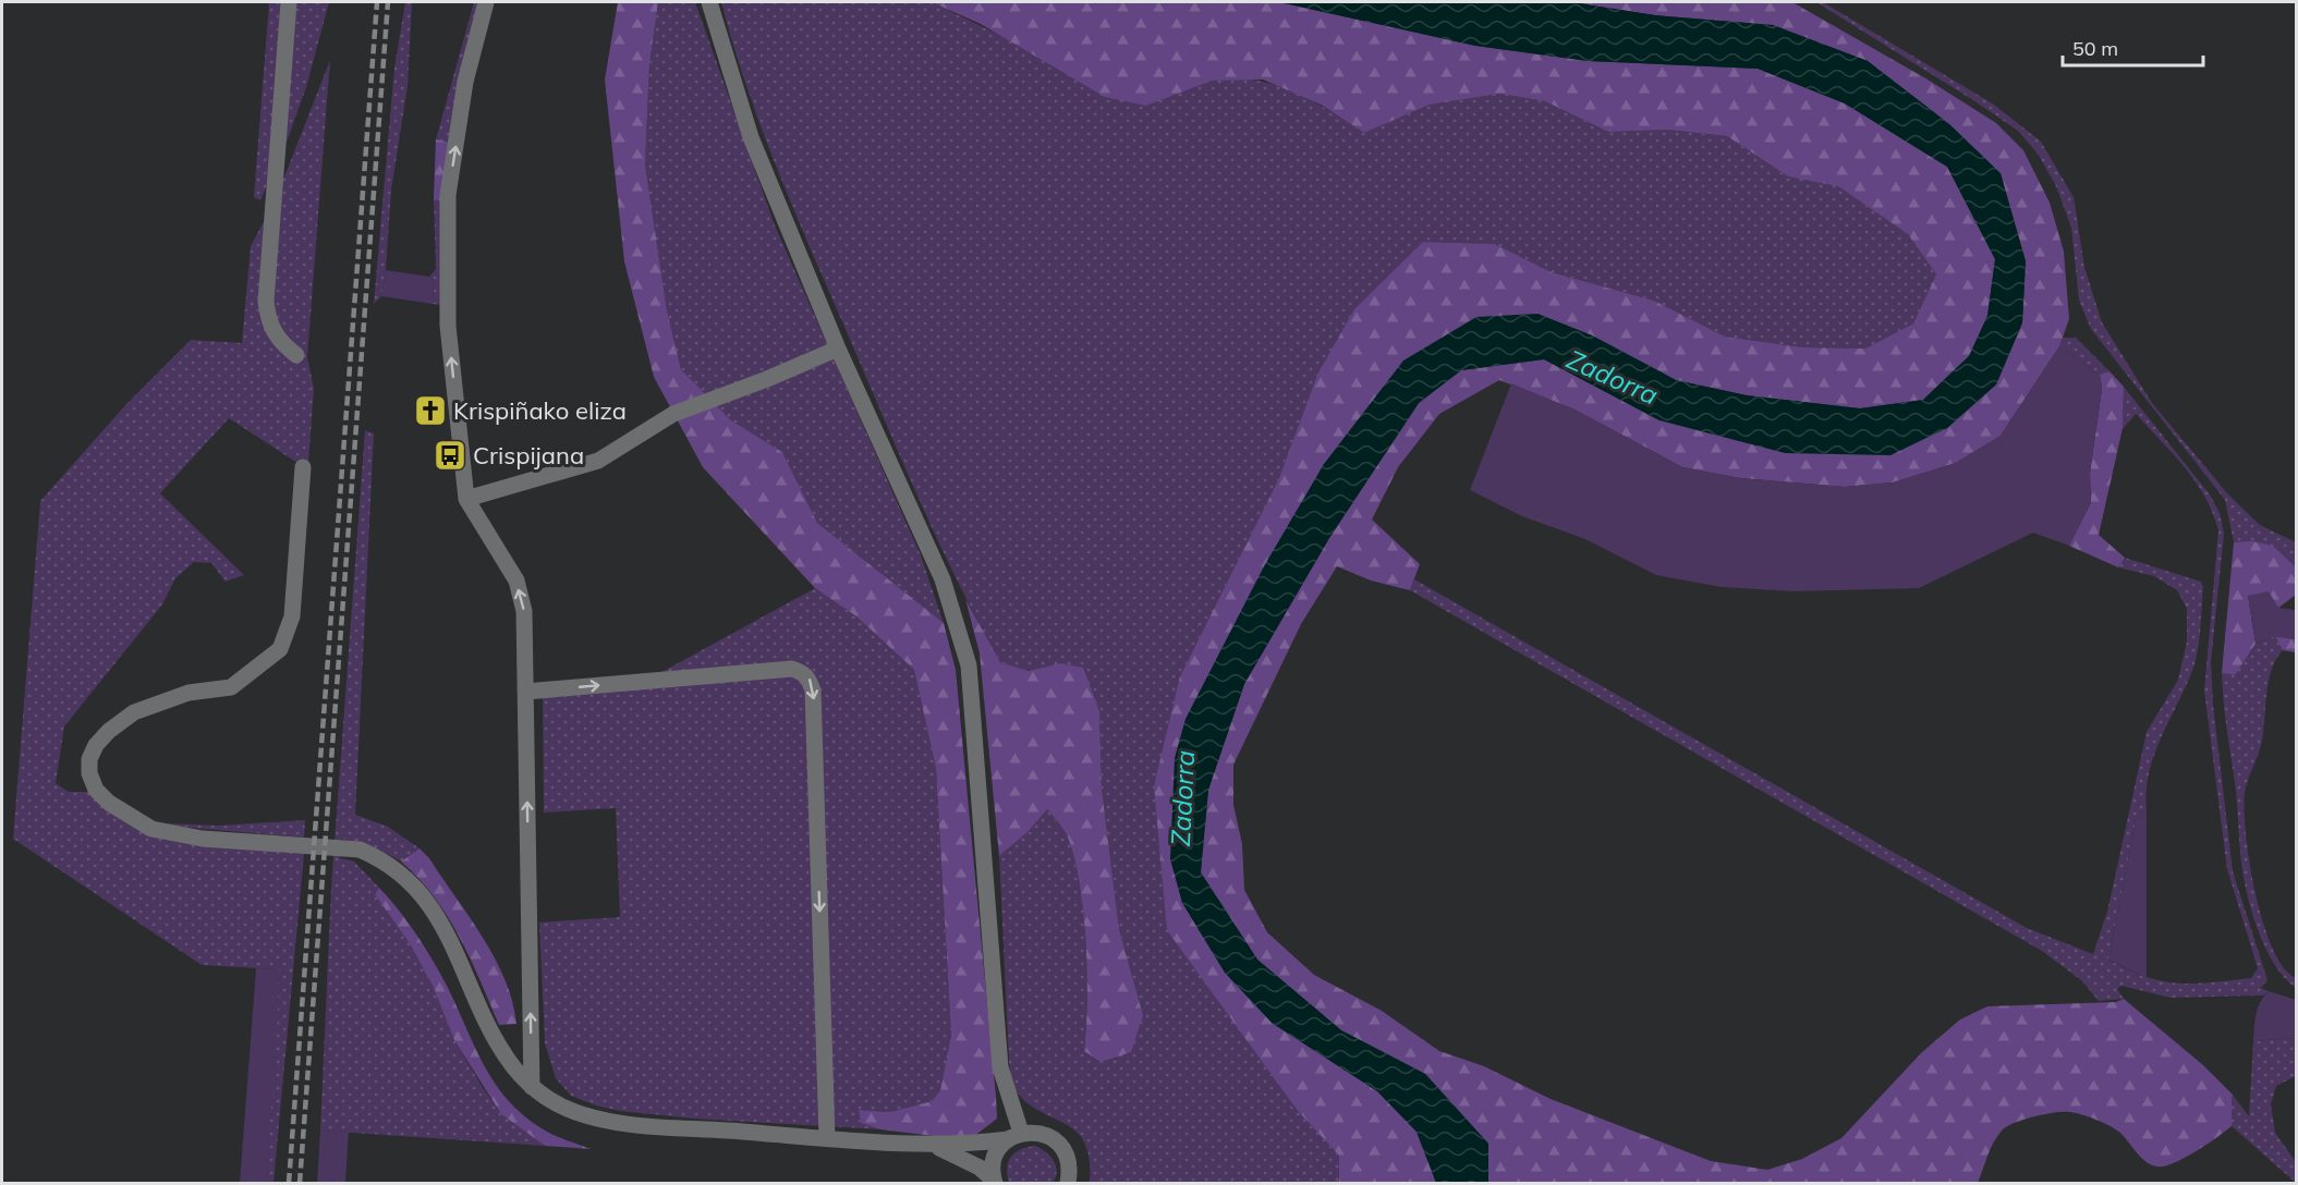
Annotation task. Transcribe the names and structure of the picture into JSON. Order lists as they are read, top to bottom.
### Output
{
  "water": ["Zadorra"],
  "places": {
    "church": ["Krispiñako eliza"],
    "bus stop": ["Crispijana"]
  },
  "scale_bar": "50 m"
}
